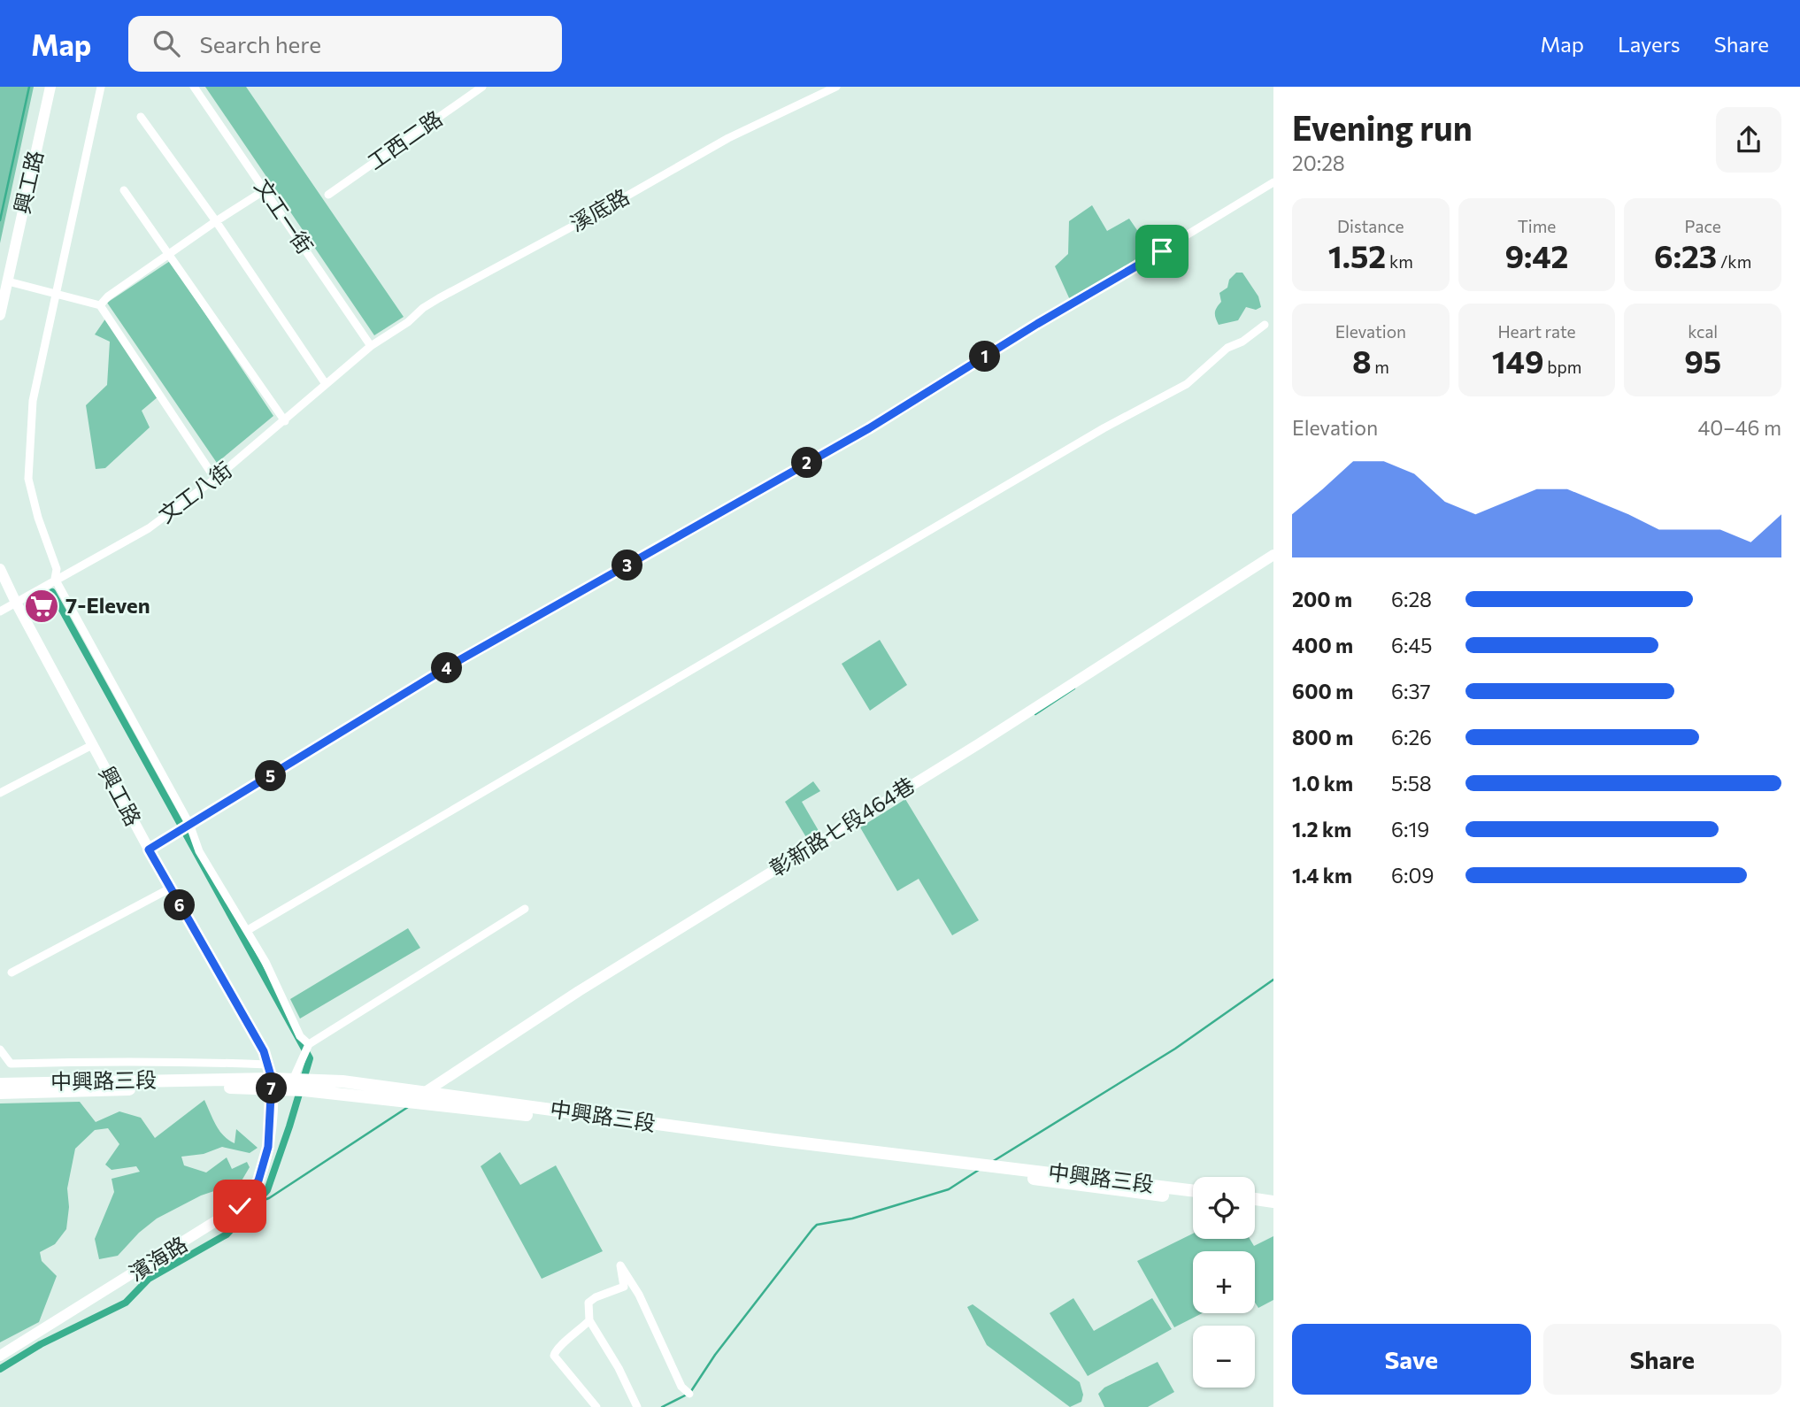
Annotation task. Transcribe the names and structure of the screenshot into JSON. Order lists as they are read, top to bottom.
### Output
{
  "streets": {
    "main road": ["中興路三段"],
    "street": [
      "工西二路",
      "興工路",
      "溪底路",
      "文工一街",
      "文工八街",
      "彰新路七段464巷",
      "濱海路"
    ]
  },
  "crossings": [
    ["興工路", "文工八街"],
    ["興工路", "中興路三段"],
    ["興工路", "濱海路"],
    ["溪底路", "文工一街"],
    ["溪底路", "文工八街"],
    ["文工一街", "文工八街"],
    ["彰新路七段464巷", "中興路三段"],
    ["中興路三段", "濱海路"]
  ],
  "places": {
    "supermarket": ["7-Eleven"]
  },
  "page": {
    "header": "Map",
    "search": "Search here",
    "nav": ["Map", "Layers", "Share"],
    "heading": ["Evening run", "20:28"],
    "stats": [
      ["Distance", "1.52 km"],
      ["Time", "9:42"],
      ["Pace", "6:23 /km"],
      ["Elevation", "8 m"],
      ["Heart rate", "149 bpm"],
      ["kcal", "95"]
    ],
    "pins": [
      "1",
      "2",
      "3",
      "4",
      "5",
      "6",
      "7"
    ],
    "chart": ["Elevation", "40–46 m"],
    "list": [
      {
        "name": "200 m",
        "note": "6:28"
      },
      {
        "name": "400 m",
        "note": "6:45"
      },
      {
        "name": "600 m",
        "note": "6:37"
      },
      {
        "name": "800 m",
        "note": "6:26"
      },
      {
        "name": "1.0 km",
        "note": "5:58"
      },
      {
        "name": "1.2 km",
        "note": "6:19"
      },
      {
        "name": "1.4 km",
        "note": "6:09"
      }
    ],
    "map_buttons": ["+", "−"],
    "buttons": ["Save", "Share"]
  }
}
